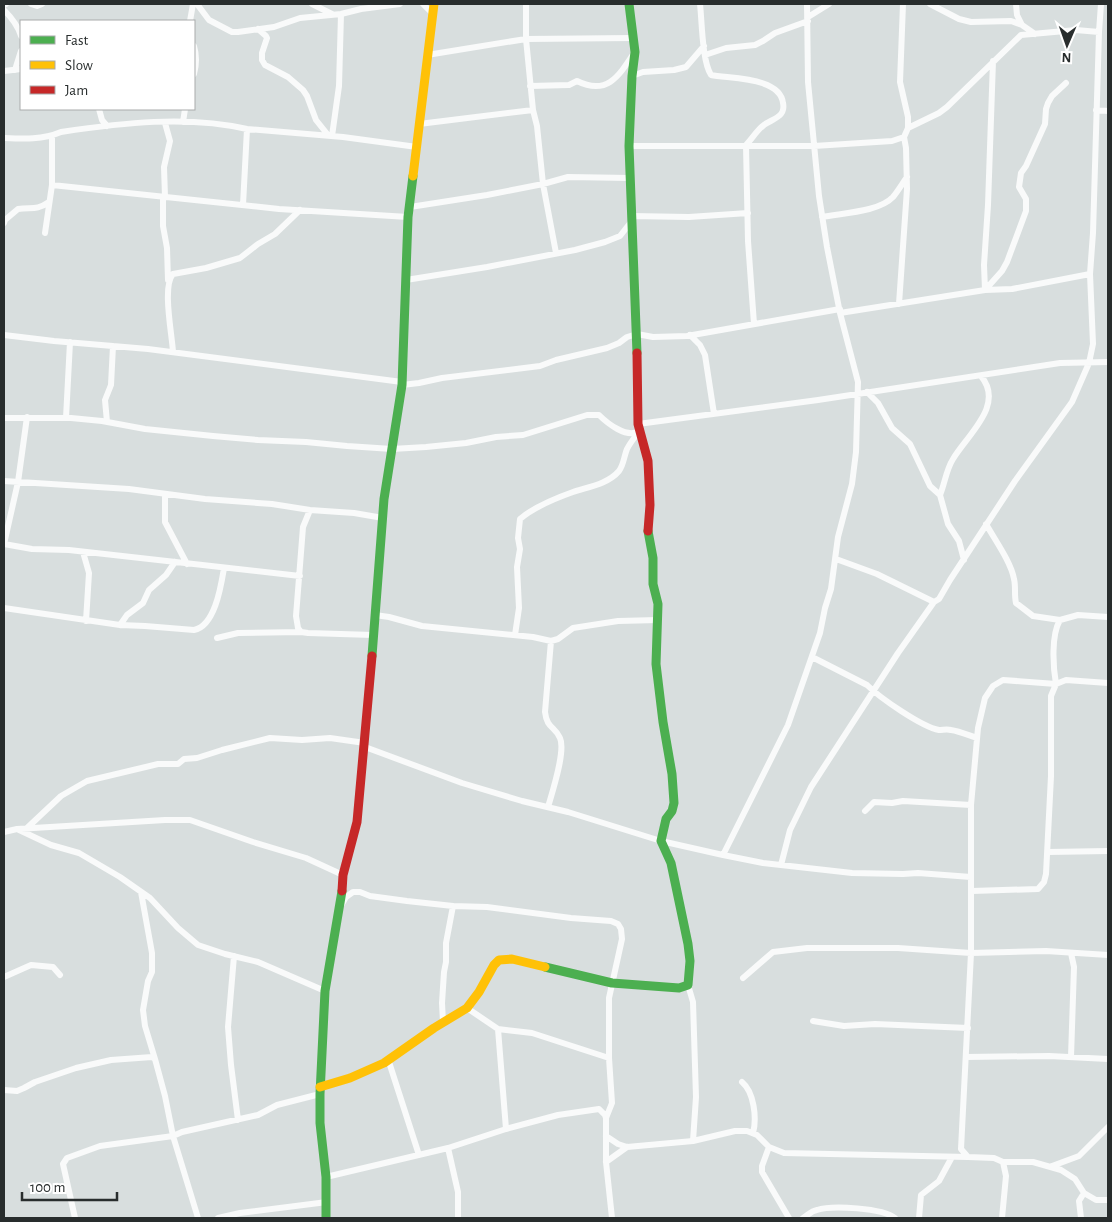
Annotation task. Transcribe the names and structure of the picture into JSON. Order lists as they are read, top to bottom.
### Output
{
  "legend": ["Fast", "Slow", "Jam"],
  "scale_bar": "100 m",
  "north": "bottom"
}
